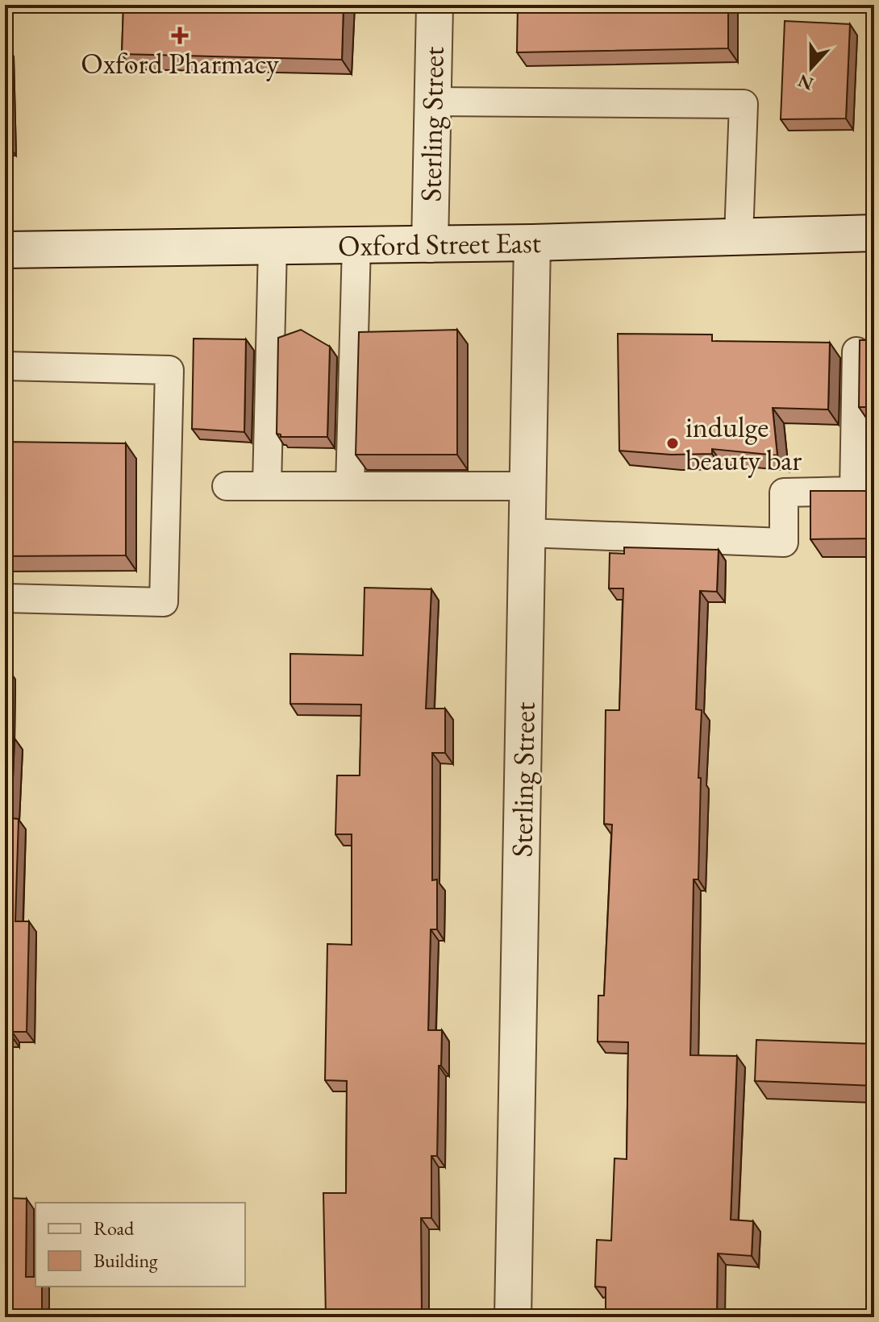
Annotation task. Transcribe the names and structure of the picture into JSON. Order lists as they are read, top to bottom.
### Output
{
  "streets": {
    "street": ["Sterling Street", "Oxford Street East"]
  },
  "crossings": [
    ["Sterling Street", "Oxford Street East"]
  ],
  "places": {
    "health": ["Oxford Pharmacy"],
    "other": ["indulge beauty bar"]
  },
  "legend": ["Road", "Building"],
  "north": "bottom"
}
